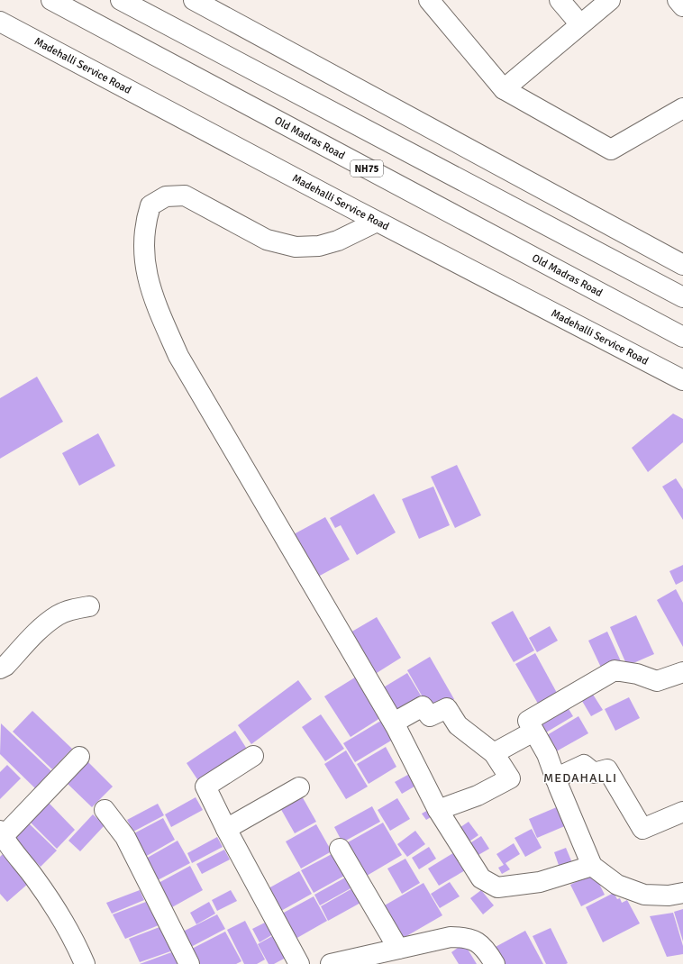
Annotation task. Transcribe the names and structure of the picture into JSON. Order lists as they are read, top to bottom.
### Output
{
  "streets": {
    "main road": ["Madehalli Service Road", "Old Madras Road", "NH75"]
  },
  "districts": ["MEDAHALLI"]
}
